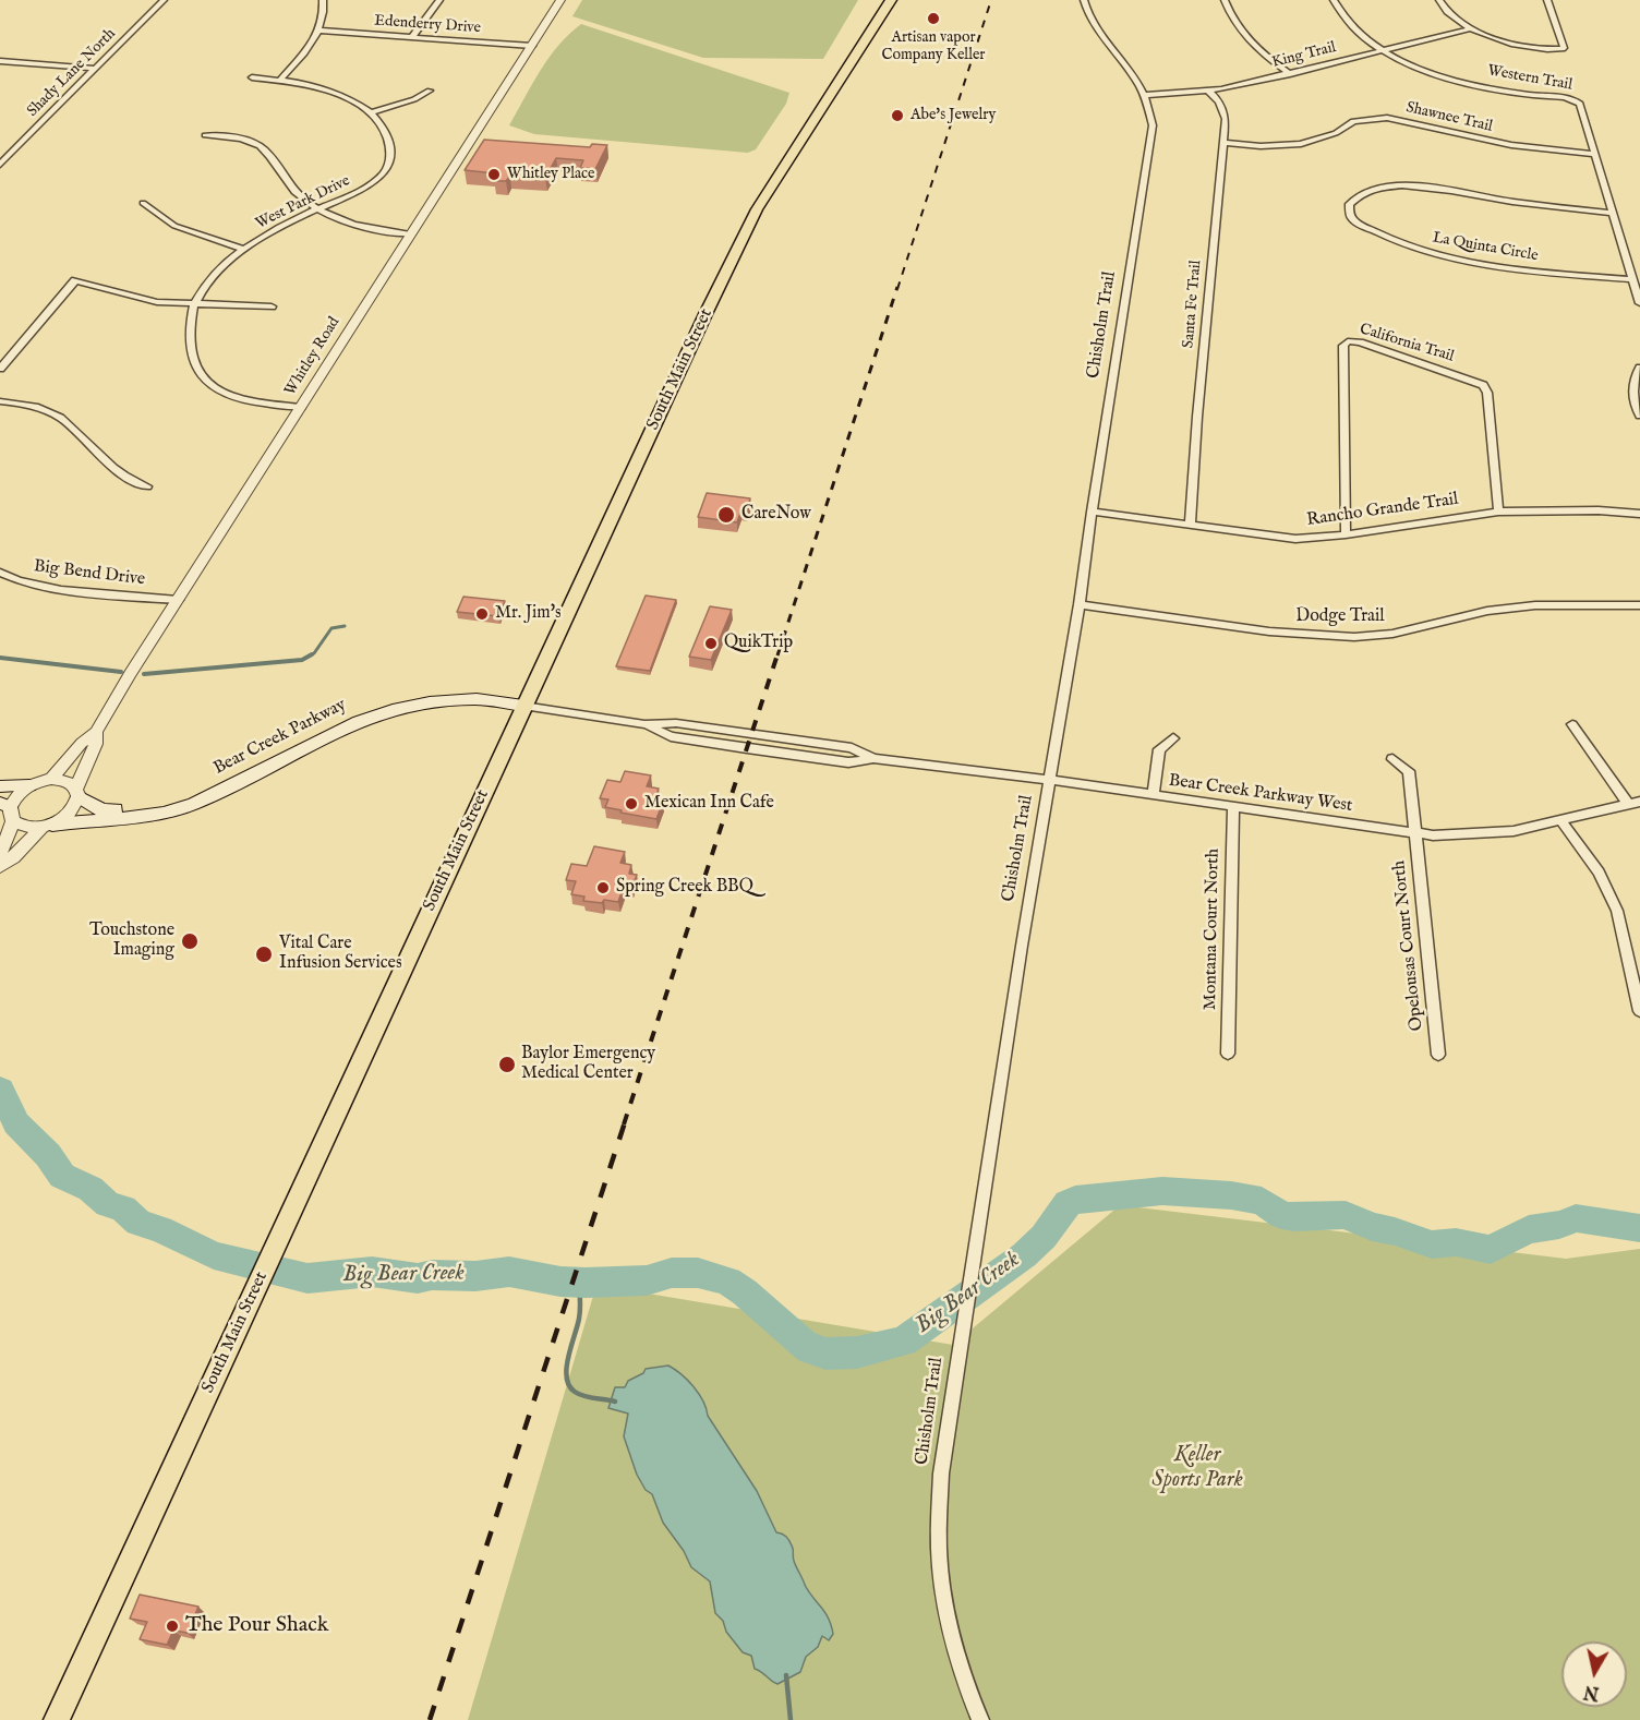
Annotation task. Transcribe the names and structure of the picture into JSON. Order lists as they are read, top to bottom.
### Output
{
  "streets": {
    "main road": ["South Main Street", "Bear Creek Parkway"],
    "street": [
      "Edenderry Drive",
      "King Trail",
      "Shady Lane North",
      "Western Trail",
      "Shawnee Trail",
      "West Park Drive",
      "La Quinta Circle",
      "Santa Fe Trail",
      "Chisholm Trail",
      "California Trail",
      "Whitley Road",
      "Rancho Grande Trail",
      "Big Bend Drive",
      "Dodge Trail",
      "Bear Creek Parkway West",
      "Montana Court North",
      "Opelousas Court North"
    ]
  },
  "crossings": [
    ["Edenderry Drive", "Whitley Road"],
    ["King Trail", "Western Trail"],
    ["King Trail", "Santa Fe Trail"],
    ["King Trail", "Chisholm Trail"],
    ["Western Trail", "Shawnee Trail"],
    ["Western Trail", "La Quinta Circle"],
    ["Shawnee Trail", "Santa Fe Trail"],
    ["West Park Drive", "Whitley Road"],
    ["Santa Fe Trail", "Rancho Grande Trail"],
    ["Chisholm Trail", "Rancho Grande Trail"],
    ["Chisholm Trail", "Dodge Trail"],
    ["Chisholm Trail", "Bear Creek Parkway West"],
    ["California Trail", "Rancho Grande Trail"],
    ["Whitley Road", "Big Bend Drive"],
    ["Whitley Road", "Bear Creek Parkway"],
    ["South Main Street", "Bear Creek Parkway"],
    ["South Main Street", "Bear Creek Parkway West"],
    ["Bear Creek Parkway", "Bear Creek Parkway West"],
    ["Bear Creek Parkway West", "Montana Court North"],
    ["Bear Creek Parkway West", "Opelousas Court North"]
  ],
  "water": ["Big Bear Creek"],
  "parks": ["Keller Sports Park"],
  "places": [
    "Artisan vapor Company Keller",
    "Abe's Jewelry",
    "Whitley Place",
    "CareNow",
    "Mr. Jim's",
    "QuikTrip",
    "Mexican Inn Cafe",
    "Spring Creek BBQ",
    "Touchstone Imaging",
    "Vital Care Infusion Services",
    "Baylor Emergency Medical Center",
    "The Pour Shack"
  ],
  "north": "bottom"
}
